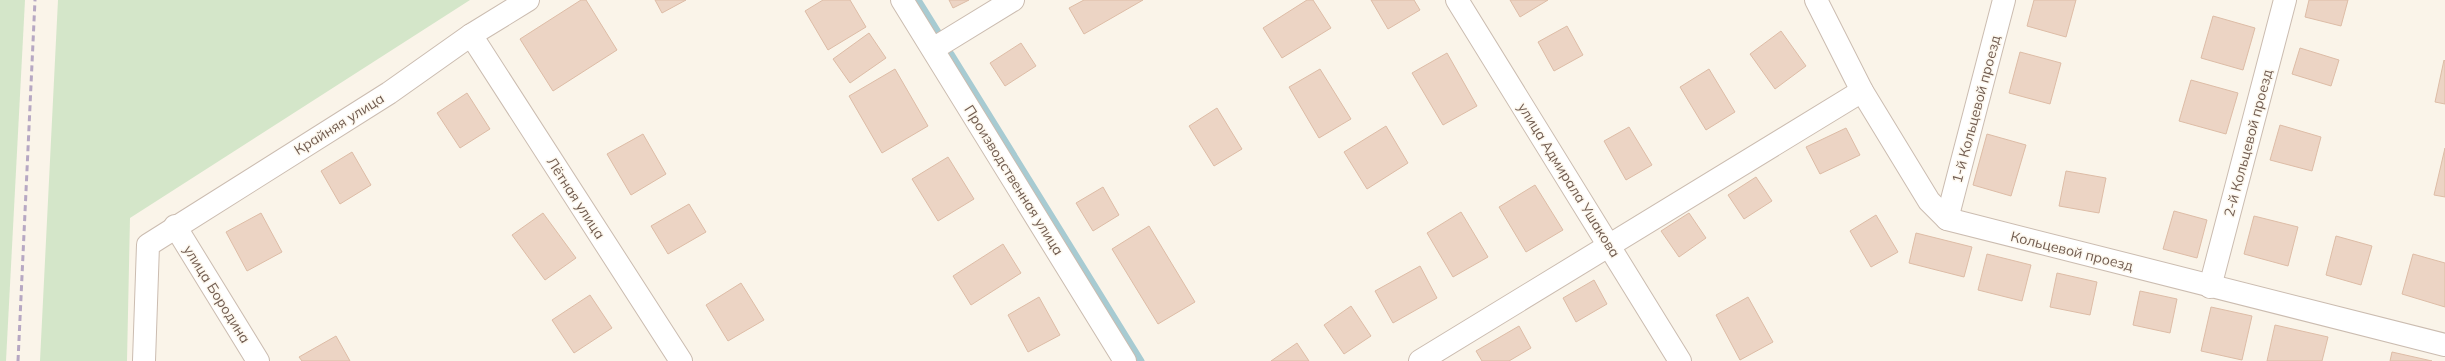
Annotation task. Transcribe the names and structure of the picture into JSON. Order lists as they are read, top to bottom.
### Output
{
  "streets": {
    "street": [
      "1-й Кольцевой проезд",
      "Крайняя улица",
      "2-й Кольцевой проезд",
      "Производственная улица",
      "улица Адмирала Ушакова",
      "Лётная улица",
      "Кольцевой проезд",
      "улица Бородина"
    ]
  },
  "crossings": [
    ["1-й Кольцевой проезд", "Кольцевой проезд"],
    ["Крайняя улица", "Лётная улица"],
    ["Крайняя улица", "улица Бородина"],
    ["2-й Кольцевой проезд", "Кольцевой проезд"]
  ]
}
